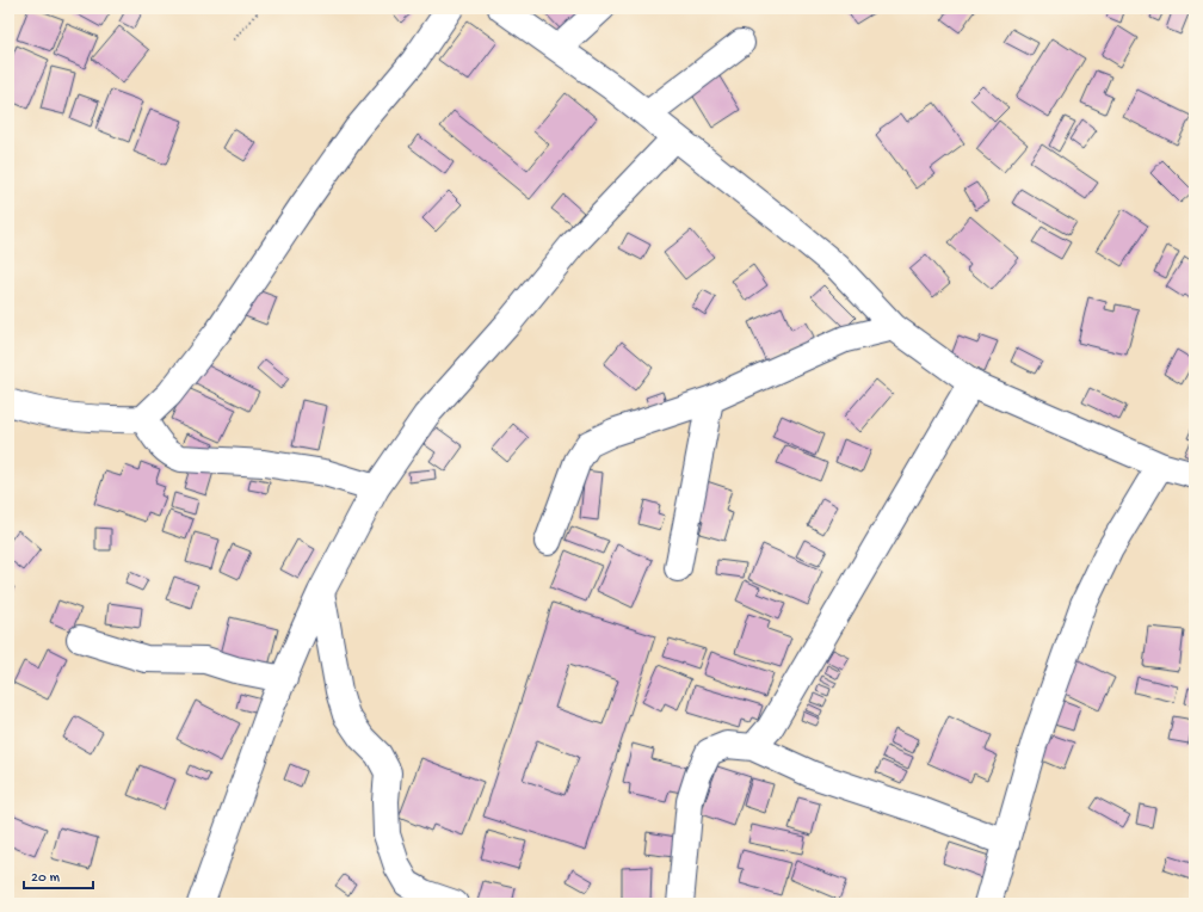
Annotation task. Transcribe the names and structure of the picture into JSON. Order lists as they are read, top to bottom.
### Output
{
  "scale_bar": "20 m"
}
